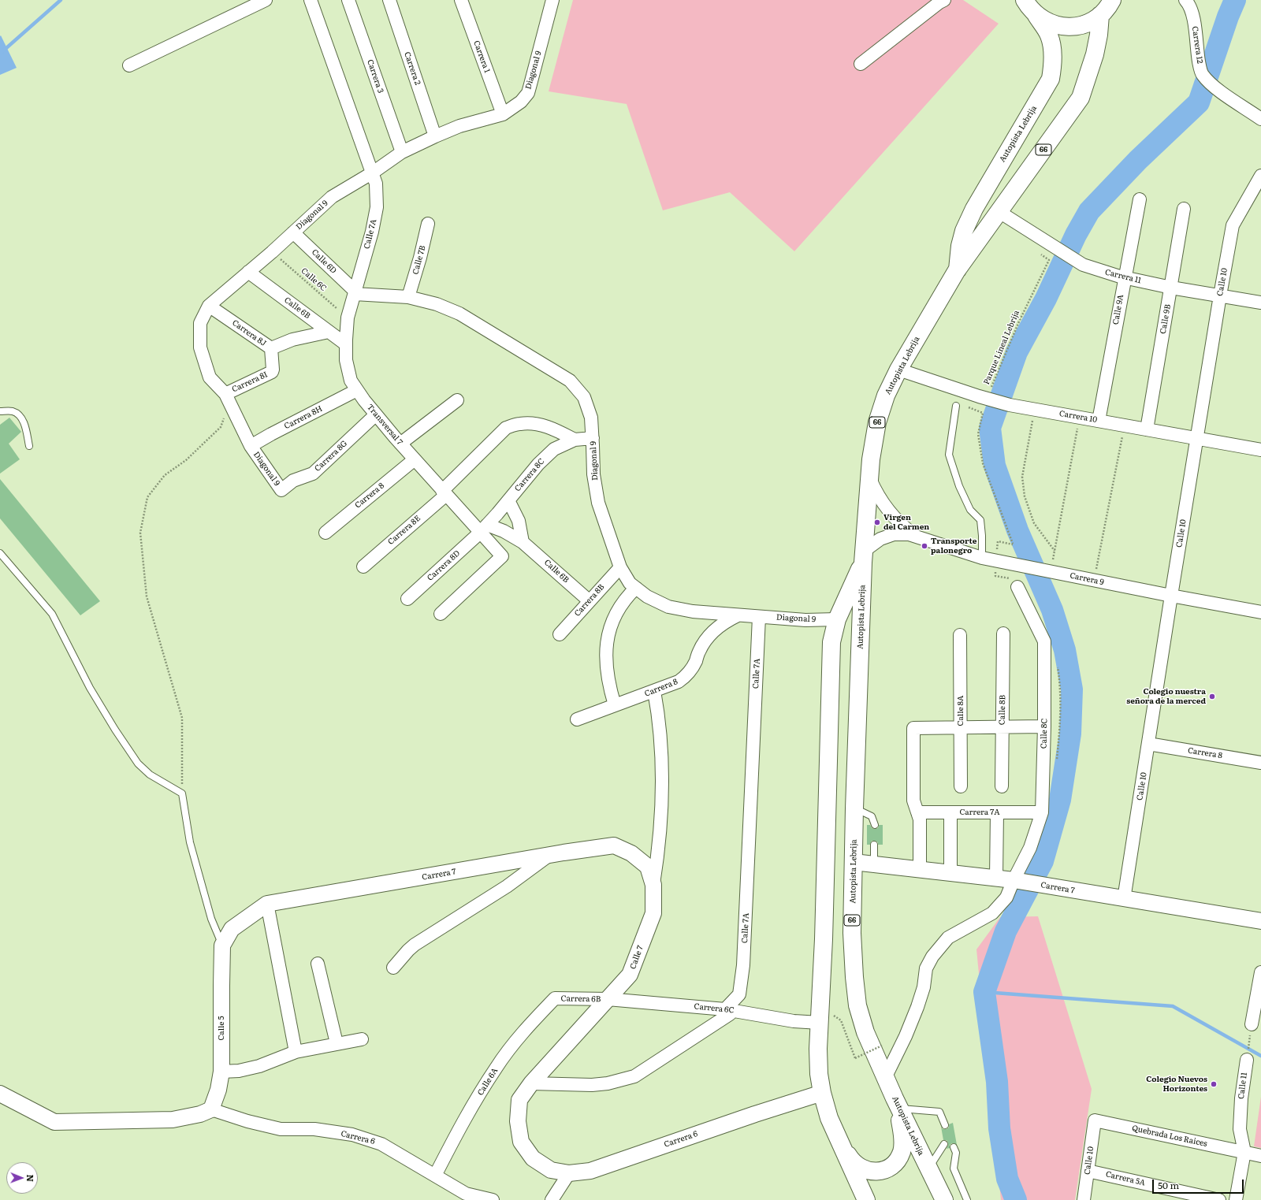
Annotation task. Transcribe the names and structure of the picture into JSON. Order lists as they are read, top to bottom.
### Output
{
  "streets": {
    "highway": ["Autopista Lebrija", "66"],
    "street": [
      "Carrera 12",
      "Carrera 1",
      "Carrera 2",
      "Diagonal 9",
      "Carrera 3",
      "Calle 7A",
      "Calle 7B",
      "Calle 6D",
      "Carrera 11",
      "Calle 10",
      "Calle 6B",
      "Calle 9A",
      "Calle 9B",
      "Carrera 8J",
      "Carrera 8I",
      "Carrera 10",
      "Carrera 8H",
      "Transversal 7",
      "Carrera 8G",
      "Carrera 8C",
      "Carrera 8",
      "Carrera 8E",
      "Carrera 8D",
      "Carrera 9",
      "Carrera 8B",
      "Calle 8B",
      "Calle 8A",
      "Calle 8C",
      "Carrera 7A",
      "Carrera 7",
      "Calle 7",
      "Carrera 6B",
      "Carrera 6C",
      "Calle 5",
      "Calle 6A",
      "Calle 11",
      "Quebrada Los Raices",
      "Carrera 6",
      "Carrera 5A"
    ],
    "path": ["Calle 6C", "Parque Lineal Lebrija"]
  },
  "crossings": [
    ["Carrera 1", "Diagonal 9"],
    ["Carrera 2", "Diagonal 9"],
    ["Diagonal 9", "Carrera 3"],
    ["Diagonal 9", "Autopista Lebrija"],
    ["Diagonal 9", "Calle 7A"],
    ["Diagonal 9", "Calle 7B"],
    ["Diagonal 9", "Calle 6D"],
    ["Diagonal 9", "Calle 6C"],
    ["Diagonal 9", "Calle 6B"],
    ["Diagonal 9", "Carrera 8J"],
    ["Diagonal 9", "Carrera 8I"],
    ["Diagonal 9", "Carrera 8H"],
    ["Diagonal 9", "Transversal 7"],
    ["Diagonal 9", "Carrera 8G"],
    ["Diagonal 9", "Carrera 8C"],
    ["Diagonal 9", "Carrera 8"],
    ["Diagonal 9", "Carrera 8B"],
    ["Autopista Lebrija", "Carrera 11"],
    ["Autopista Lebrija", "Carrera 10"],
    ["Autopista Lebrija", "Carrera 9"],
    ["Autopista Lebrija", "Calle 8C"],
    ["Autopista Lebrija", "Carrera 7"],
    ["Autopista Lebrija", "Carrera 6C"],
    ["Autopista Lebrija", "Carrera 6"],
    ["Calle 7A", "Calle 6D"],
    ["Calle 7A", "Transversal 7"],
    ["Calle 7A", "Calle 7"],
    ["Calle 7A", "Carrera 6C"],
    ["Calle 6D", "Transversal 7"],
    ["Carrera 11", "Calle 10"],
    ["Carrera 11", "Calle 9A"],
    ["Carrera 11", "Calle 9B"],
    ["Carrera 11", "Parque Lineal Lebrija"],
    ["Calle 6C", "Transversal 7"],
    ["Calle 10", "Carrera 10"],
    ["Calle 10", "Carrera 8"],
    ["Calle 10", "Carrera 9"],
    ["Calle 10", "Carrera 7"],
    ["Calle 10", "Quebrada Los Raices"],
    ["Calle 10", "Carrera 5A"],
    ["Calle 6B", "Carrera 8J"],
    ["Calle 6B", "Transversal 7"],
    ["Calle 6B", "Carrera 8C"],
    ["Calle 6B", "Carrera 8D"],
    ["Calle 6B", "Carrera 8B"],
    ["Calle 9A", "Carrera 10"],
    ["Calle 9B", "Carrera 10"],
    ["Carrera 8J", "Carrera 8I"],
    ["Carrera 8H", "Transversal 7"],
    ["Transversal 7", "Carrera 8G"],
    ["Transversal 7", "Carrera 8C"],
    ["Transversal 7", "Carrera 8"],
    ["Transversal 7", "Carrera 8E"],
    ["Transversal 7", "Carrera 8D"],
    ["Carrera 8C", "Carrera 8D"],
    ["Carrera 8", "Calle 7"],
    ["Calle 8C", "Carrera 7A"],
    ["Calle 8C", "Carrera 7"],
    ["Carrera 7", "Calle 7"],
    ["Carrera 7", "Calle 5"],
    ["Calle 7", "Carrera 6B"],
    ["Calle 7", "Carrera 6C"],
    ["Calle 7", "Carrera 6"],
    ["Carrera 6B", "Carrera 6C"],
    ["Carrera 6B", "Calle 6A"],
    ["Calle 5", "Carrera 6"],
    ["Calle 6A", "Carrera 6"],
    ["Calle 11", "Quebrada Los Raices"]
  ],
  "places": [
    "Virgen del Carmen",
    "Transporte palonegro",
    "Colegio nuestra señora de la merced",
    "Colegio Nuevos Horizontes"
  ],
  "scale_bar": "50 m",
  "north": "right"
}
